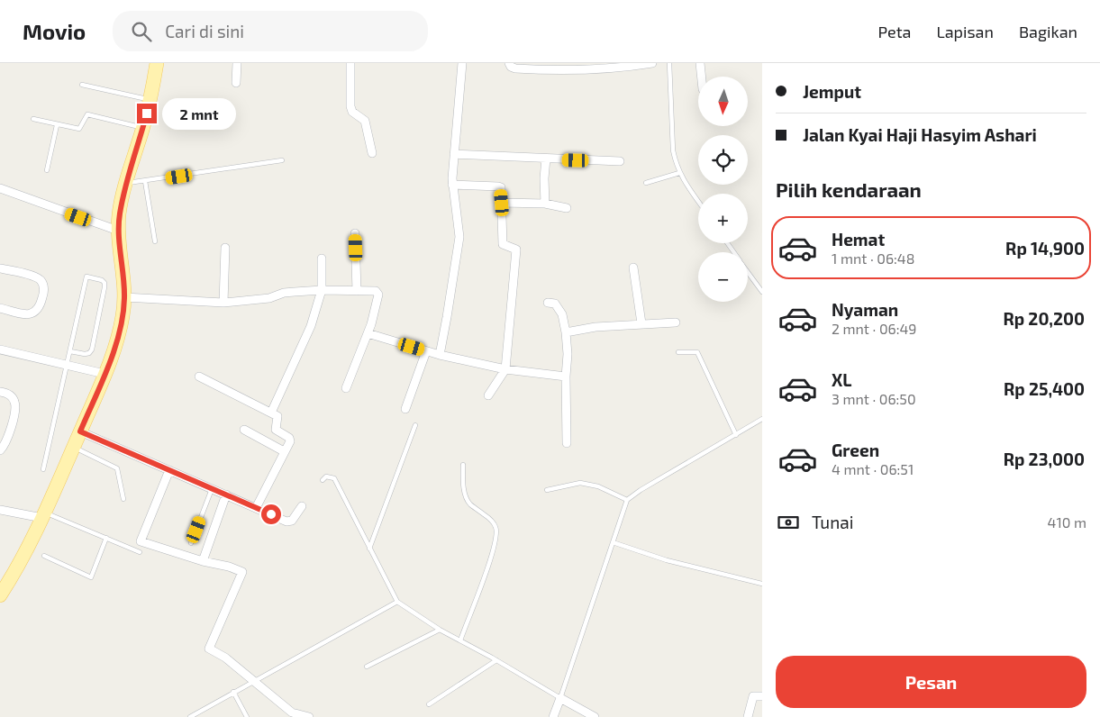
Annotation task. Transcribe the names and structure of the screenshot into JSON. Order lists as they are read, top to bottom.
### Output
{
  "north": "bottom",
  "page": {
    "header": "Movio",
    "search": "Cari di sini",
    "nav": ["Peta", "Lapisan", "Bagikan"],
    "banner": ["Jemput", "Jalan Kyai Haji Hasyim Ashari"],
    "map_buttons": ["+", "−"],
    "bubble": "2 mnt",
    "heading": "Pilih kendaraan",
    "list": [
      {
        "name": "Hemat",
        "note": "1 mnt · 06:48",
        "value": "Rp 14,900"
      },
      {
        "name": "Nyaman",
        "note": "2 mnt · 06:49",
        "value": "Rp 20,200"
      },
      {
        "name": "XL",
        "note": "3 mnt · 06:50",
        "value": "Rp 25,400"
      },
      {
        "name": "Green",
        "note": "4 mnt · 06:51",
        "value": "Rp 23,000"
      }
    ],
    "pay": ["Tunai", "410 m"],
    "buttons": "Pesan"
  }
}
